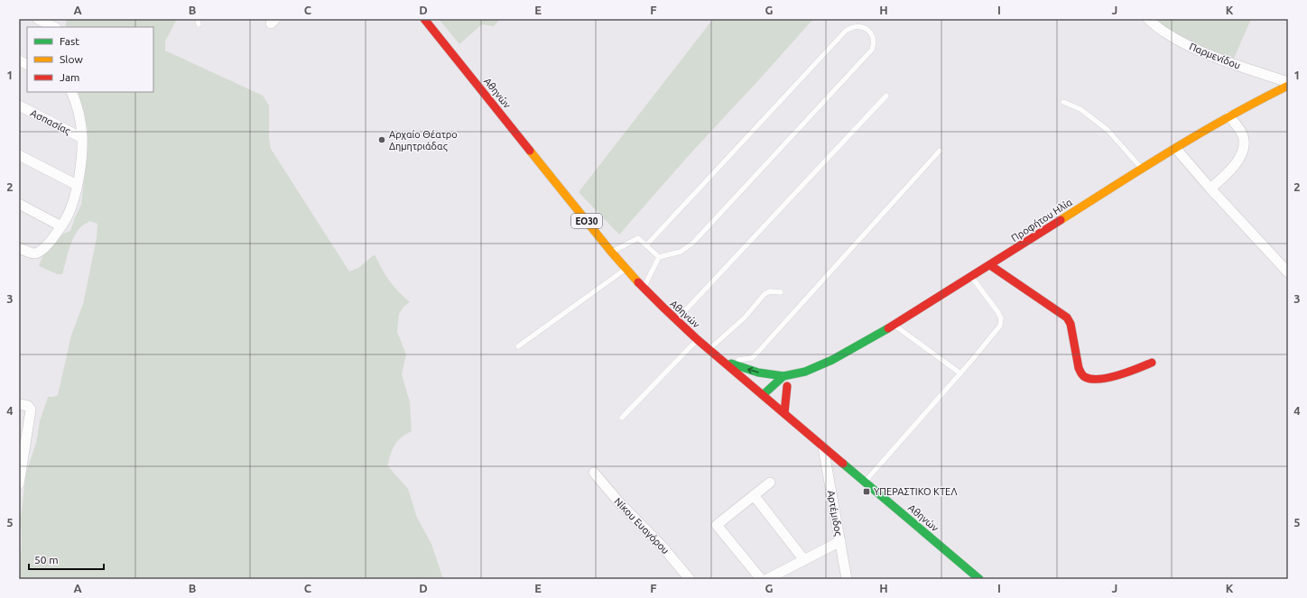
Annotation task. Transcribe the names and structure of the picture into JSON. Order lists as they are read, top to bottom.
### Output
{
  "streets": {
    "main road": ["Αθηνών", "Προφήτου Ηλία", "ΕΟ30"],
    "street": [
      "Παρμενίδου",
      "Ασπασίας",
      "Αρτέμιδος",
      "Νίκου Ευαγόρου"
    ]
  },
  "crossings": [
    ["Αθηνών", "Αρτέμιδος"]
  ],
  "places": {
    "other": ["Αρχαίο Θέατρο Δημητριάδας"],
    "transit": ["ΥΠΕΡΑΣΤΙΚΟ ΚΤΕΛ"]
  },
  "legend": ["Fast", "Slow", "Jam"],
  "scale_bar": "50 m",
  "grid": {
    "columns": [
      "A",
      "B",
      "C",
      "D",
      "E",
      "F",
      "G",
      "H",
      "I",
      "J",
      "K"
    ],
    "rows": [
      "1",
      "2",
      "3",
      "4",
      "5"
    ]
  }
}
